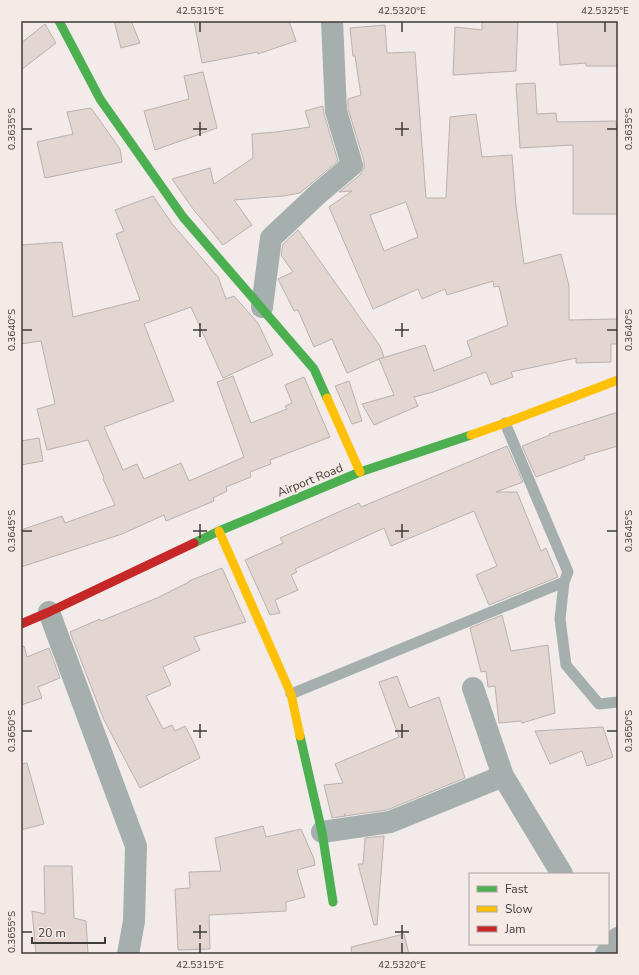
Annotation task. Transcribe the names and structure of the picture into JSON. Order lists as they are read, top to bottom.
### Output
{
  "streets": {
    "street": ["Airport Road"]
  },
  "legend": ["Fast", "Slow", "Jam"],
  "scale_bar": "20 m",
  "coordinates": [
    "42.5315°E",
    "42.5320°E",
    "42.5325°E",
    "0.3635°S",
    "0.3640°S",
    "0.3645°S",
    "0.3650°S",
    "0.3655°S"
  ]
}
